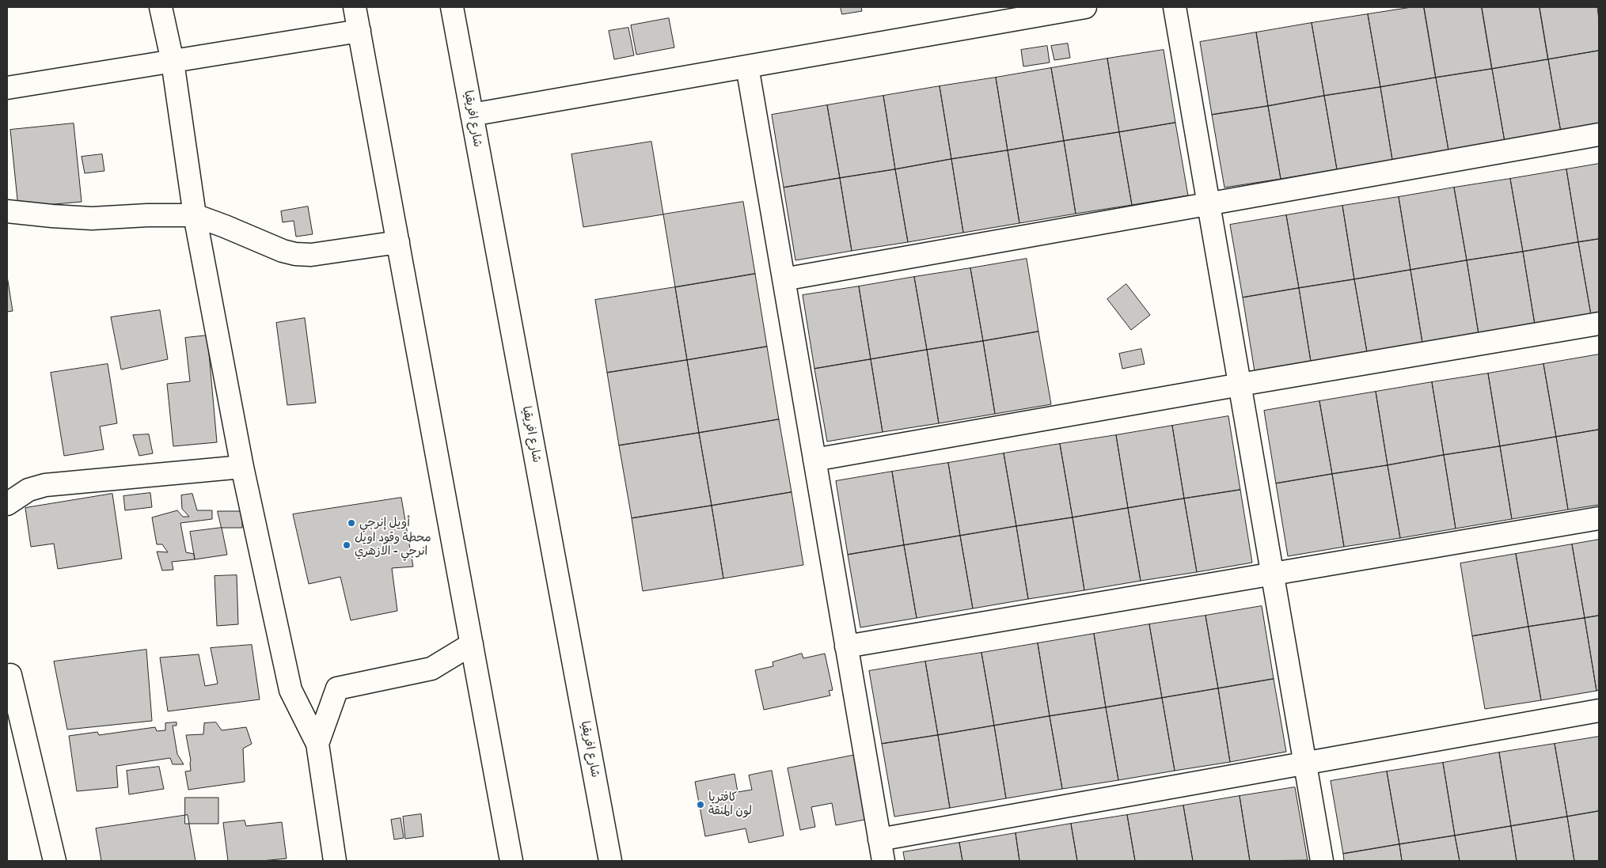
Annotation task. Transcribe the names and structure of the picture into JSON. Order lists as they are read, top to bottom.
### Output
{
  "streets": {
    "street": ["شارع افريقيا"]
  },
  "places": ["أويل إنرجي", "محطة وقود اويل انرجي - الازهري", "كافتريا لون المنقة"]
}
